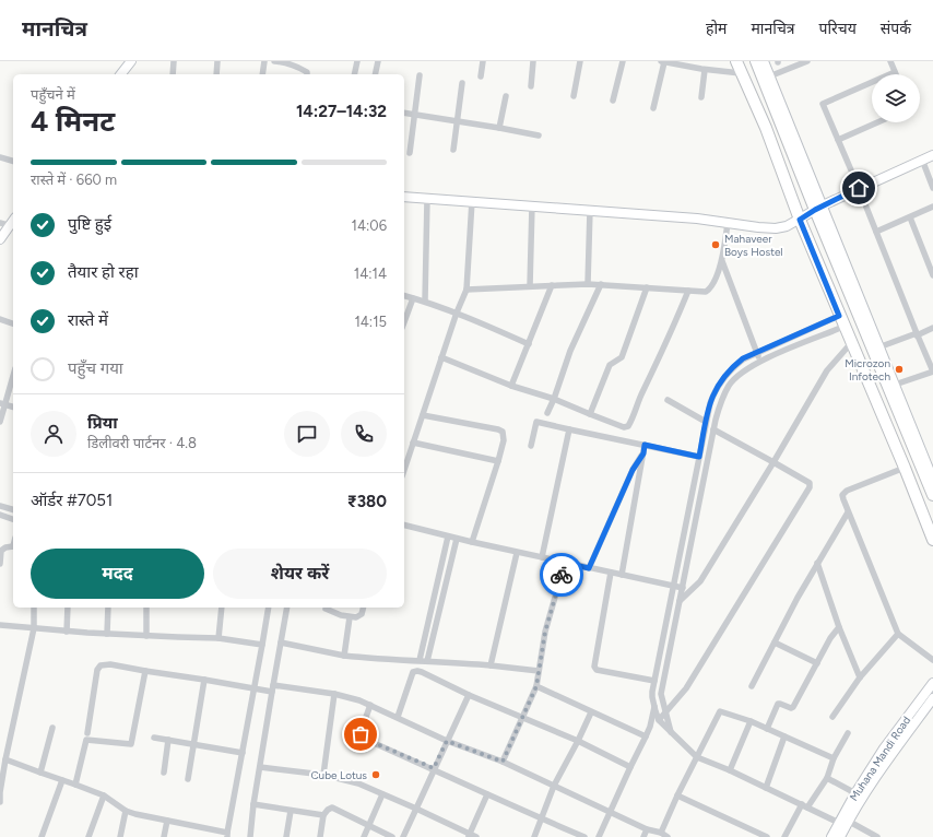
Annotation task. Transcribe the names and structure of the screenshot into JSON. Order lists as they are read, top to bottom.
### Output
{
  "streets": {
    "street": ["Muhana Mandi Road"]
  },
  "places": ["Mahaveer Boys Hostel", "Microzon Infotech", "Cube Lotus"],
  "page": {
    "header": "मानचित्र",
    "nav": [
      "होम",
      "मानचित्र",
      "परिचय",
      "संपर्क"
    ],
    "heading": ["4 मिनट", "पहुँचने में", "14:27–14:32"],
    "panel": [
      "प्रिया",
      "डिलीवरी पार्टनर · 4.8",
      "ऑर्डर #7051",
      "₹380"
    ],
    "bar": "रास्ते में · 660 m",
    "list": [
      ["पुष्टि हुई", "14:06"],
      ["तैयार हो रहा", "14:14"],
      ["रास्ते में", "14:15"],
      "पहुँच गया"
    ],
    "buttons": ["मदद", "शेयर करें"]
  }
}
